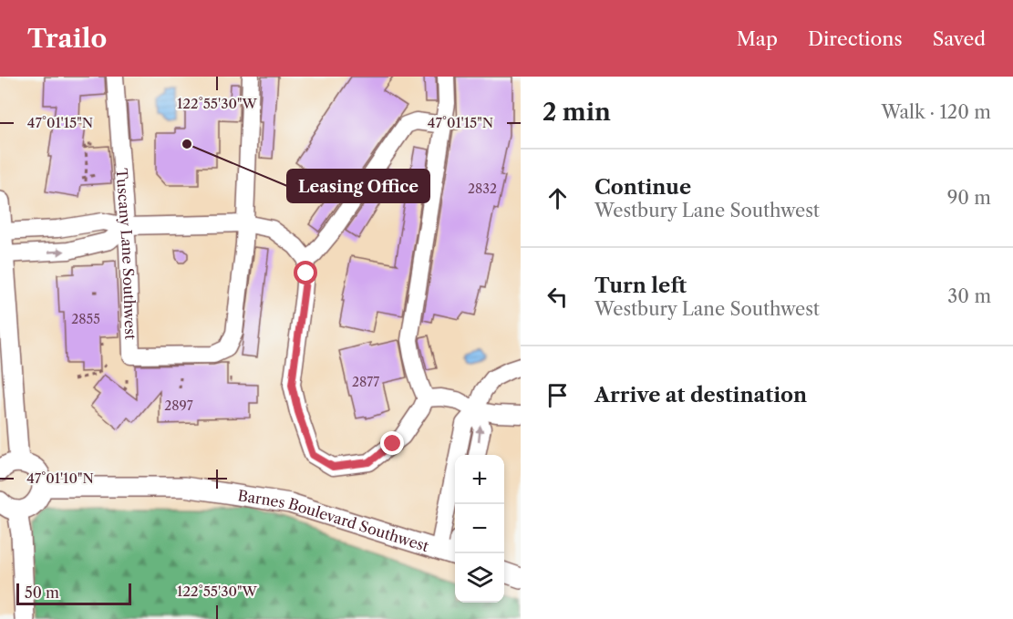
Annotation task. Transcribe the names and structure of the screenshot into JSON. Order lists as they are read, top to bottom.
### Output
{
  "streets": {
    "street": ["Tuscany Lane Southwest", "Barnes Boulevard Southwest"]
  },
  "places": ["Leasing Office"],
  "house_numbers": [
    "2832",
    "2855",
    "2877",
    "2897"
  ],
  "scale_bar": "50 m",
  "page": {
    "header": "Trailo",
    "nav": ["Map", "Directions", "Saved"],
    "heading": ["2 min", "Walk · 120 m"],
    "list": [
      ["Continue", "Westbury Lane Southwest", "90 m"],
      ["Turn left", "Westbury Lane Southwest", "30 m"],
      "Arrive at destination"
    ],
    "map_buttons": ["+", "−"],
    "scale": "50 m"
  },
  "coordinates": ["122°55'30\"W", "47°01'15\"N", "47°01'10\"N"]
}
